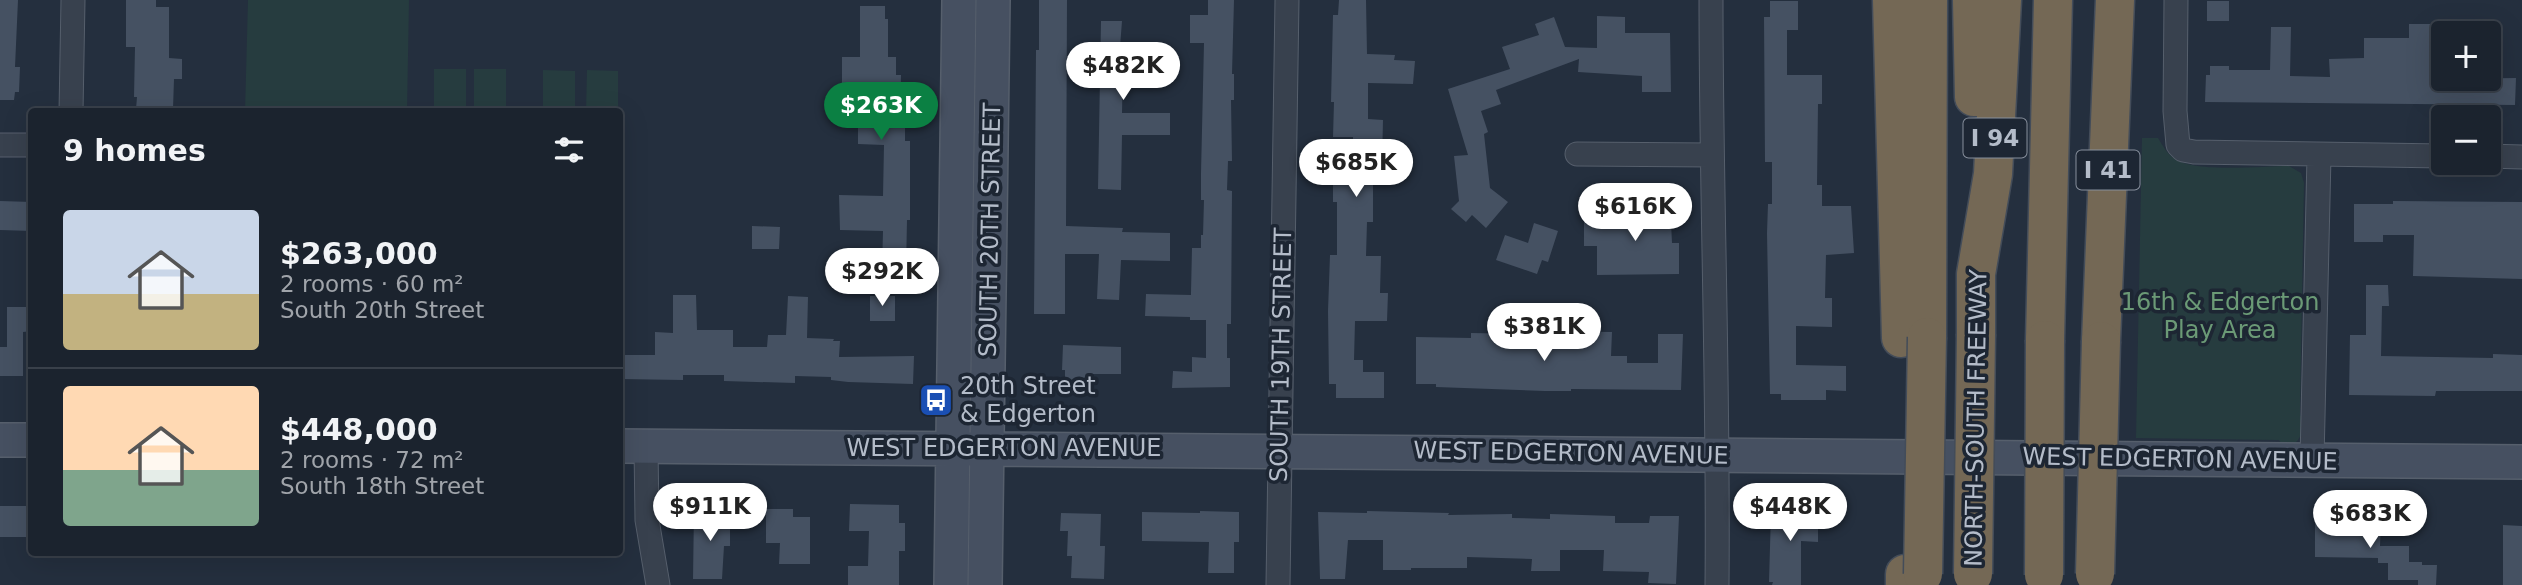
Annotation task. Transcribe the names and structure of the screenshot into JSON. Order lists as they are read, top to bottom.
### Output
{
  "streets": {
    "highway": ["I 94", "I 41", "NORTH-SOUTH FREEWAY"],
    "street": ["SOUTH 20TH STREET", "SOUTH 19TH STREET", "WEST EDGERTON AVENUE"]
  },
  "crossings": [
    ["SOUTH 20TH STREET", "WEST EDGERTON AVENUE"],
    ["SOUTH 19TH STREET", "WEST EDGERTON AVENUE"]
  ],
  "parks": ["16th & Edgerton Play Area"],
  "places": {
    "bus stop": ["20th Street & Edgerton"]
  },
  "page": {
    "map_buttons": ["+", "−"],
    "price": [
      "$482K",
      "$263K",
      "$685K",
      "$616K",
      "$292K",
      "$381K",
      "$911K",
      "$448K",
      "$683K"
    ],
    "heading": "9 homes",
    "list": [
      {
        "name": "$263,000",
        "note": "2 rooms · 60 m² · South 20th Street"
      },
      {
        "name": "$448,000",
        "note": "2 rooms · 72 m² · South 18th Street"
      }
    ]
  }
}
